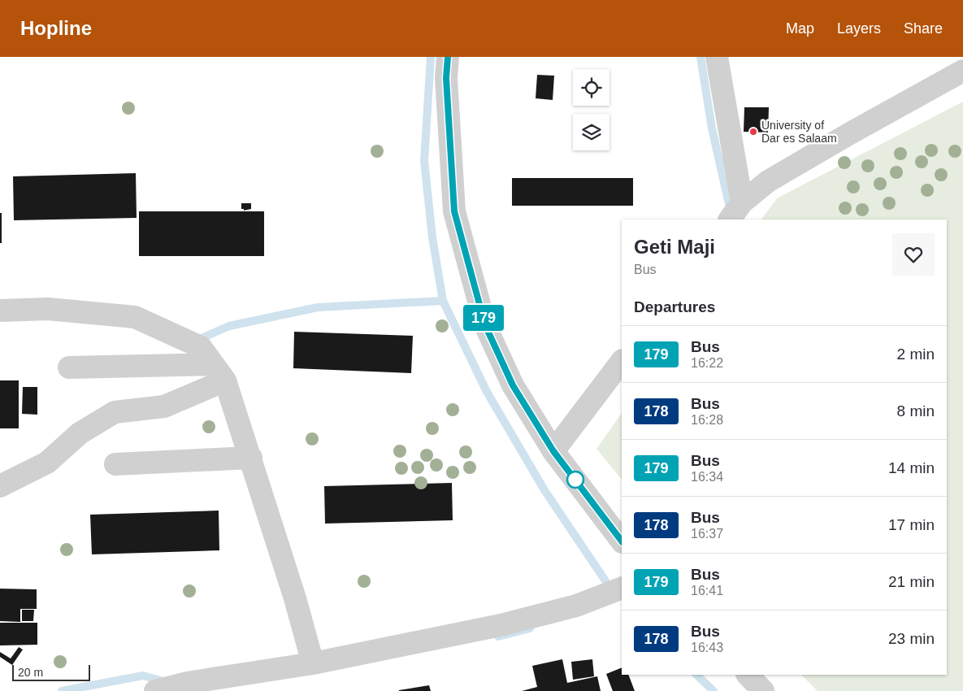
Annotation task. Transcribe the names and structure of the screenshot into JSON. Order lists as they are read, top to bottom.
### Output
{
  "places": ["University of Dar es Salaam"],
  "lines": ["bus line 179"],
  "scale_bar": "20 m",
  "page": {
    "header": "Hopline",
    "nav": ["Map", "Layers", "Share"],
    "on_map": "179",
    "heading": [
      ["Geti Maji", "Bus"],
      "Departures"
    ],
    "list": [
      {
        "mark": "179",
        "name": "Bus",
        "note": "16:22",
        "value": "2 min"
      },
      {
        "mark": "178",
        "name": "Bus",
        "note": "16:28",
        "value": "8 min"
      },
      {
        "mark": "179",
        "name": "Bus",
        "note": "16:34",
        "value": "14 min"
      },
      {
        "mark": "178",
        "name": "Bus",
        "note": "16:37",
        "value": "17 min"
      },
      {
        "mark": "179",
        "name": "Bus",
        "note": "16:41",
        "value": "21 min"
      },
      {
        "mark": "178",
        "name": "Bus",
        "note": "16:43",
        "value": "23 min"
      }
    ],
    "scale": "20 m"
  }
}
